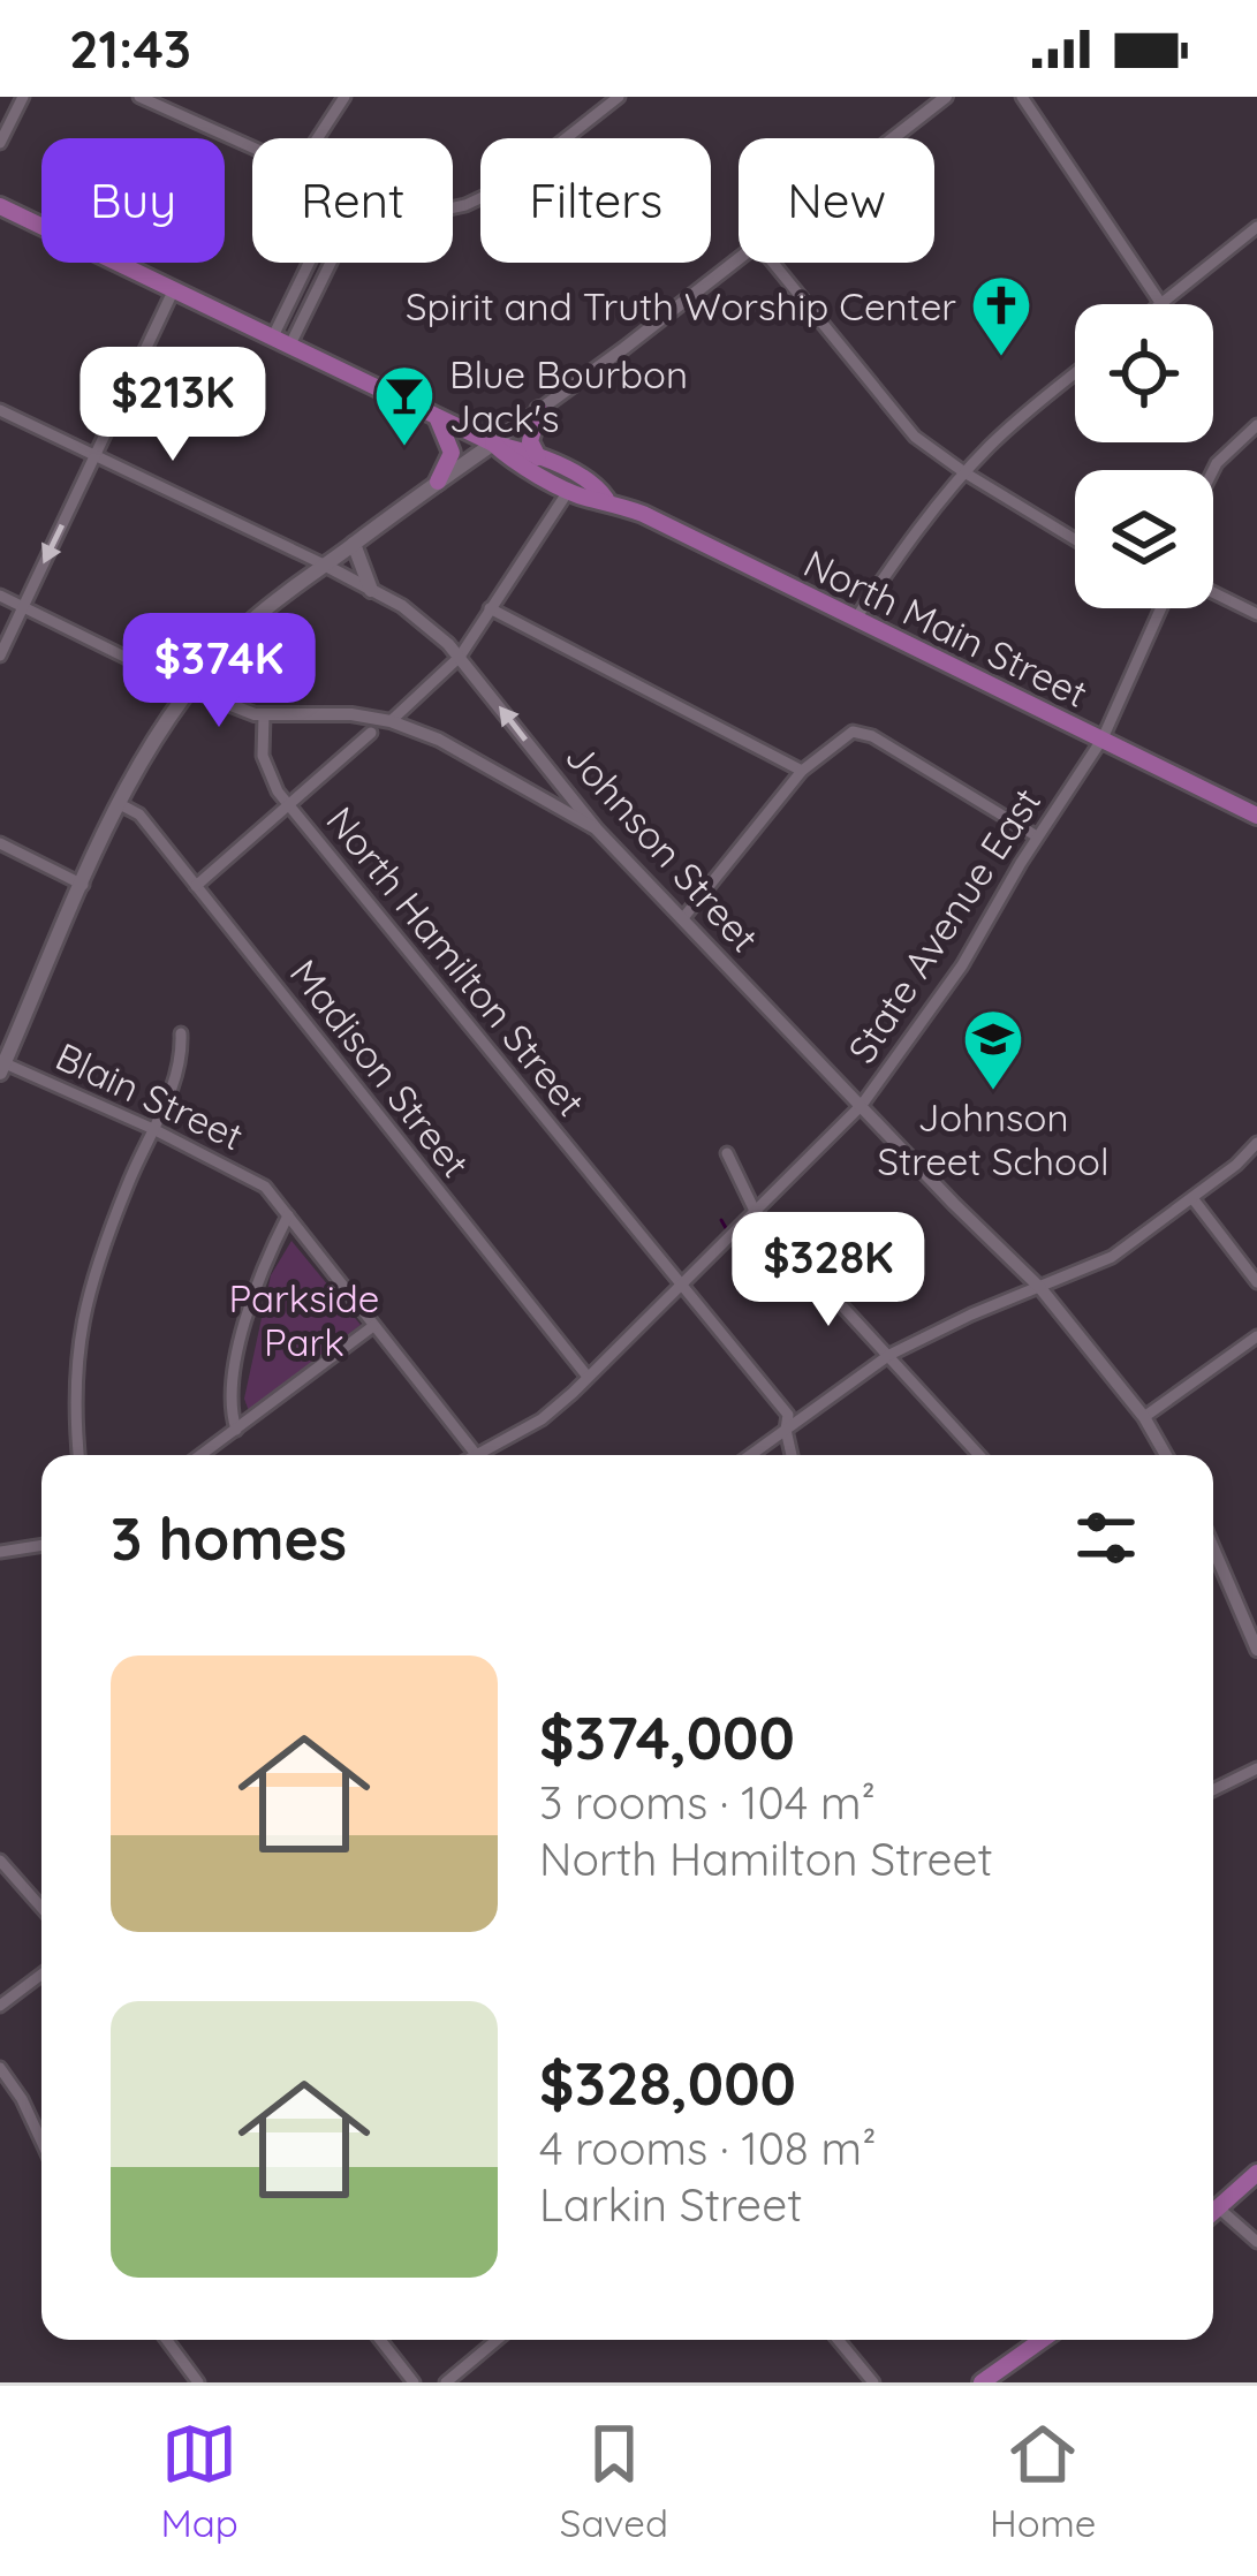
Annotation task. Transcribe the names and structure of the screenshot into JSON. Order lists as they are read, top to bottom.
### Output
{
  "streets": {
    "main road": ["North Main Street"],
    "street": [
      "Johnson Street",
      "State Avenue East",
      "North Hamilton Street",
      "Madison Street",
      "Blain Street"
    ]
  },
  "crossings": [
    ["North Main Street", "State Avenue East"],
    ["Johnson Street", "State Avenue East"],
    ["State Avenue East", "North Hamilton Street"],
    ["State Avenue East", "Madison Street"],
    ["State Avenue East", "Blain Street"]
  ],
  "parks": ["Parkside Park"],
  "places": {
    "church": ["Spirit and Truth Worship Center"],
    "bar": ["Blue Bourbon Jack's"],
    "school or university": ["Johnson Street School"]
  },
  "page": {
    "status": "21:43",
    "chip": [
      "Buy",
      "Rent",
      "Filters",
      "New"
    ],
    "price": ["$213K", "$374K", "$328K"],
    "heading": "3 homes",
    "list": [
      {
        "name": "$374,000",
        "note": "3 rooms · 104 m² · North Hamilton Street"
      },
      {
        "name": "$328,000",
        "note": "4 rooms · 108 m² · Larkin Street"
      }
    ],
    "tabs": ["Map", "Saved", "Home"]
  }
}
